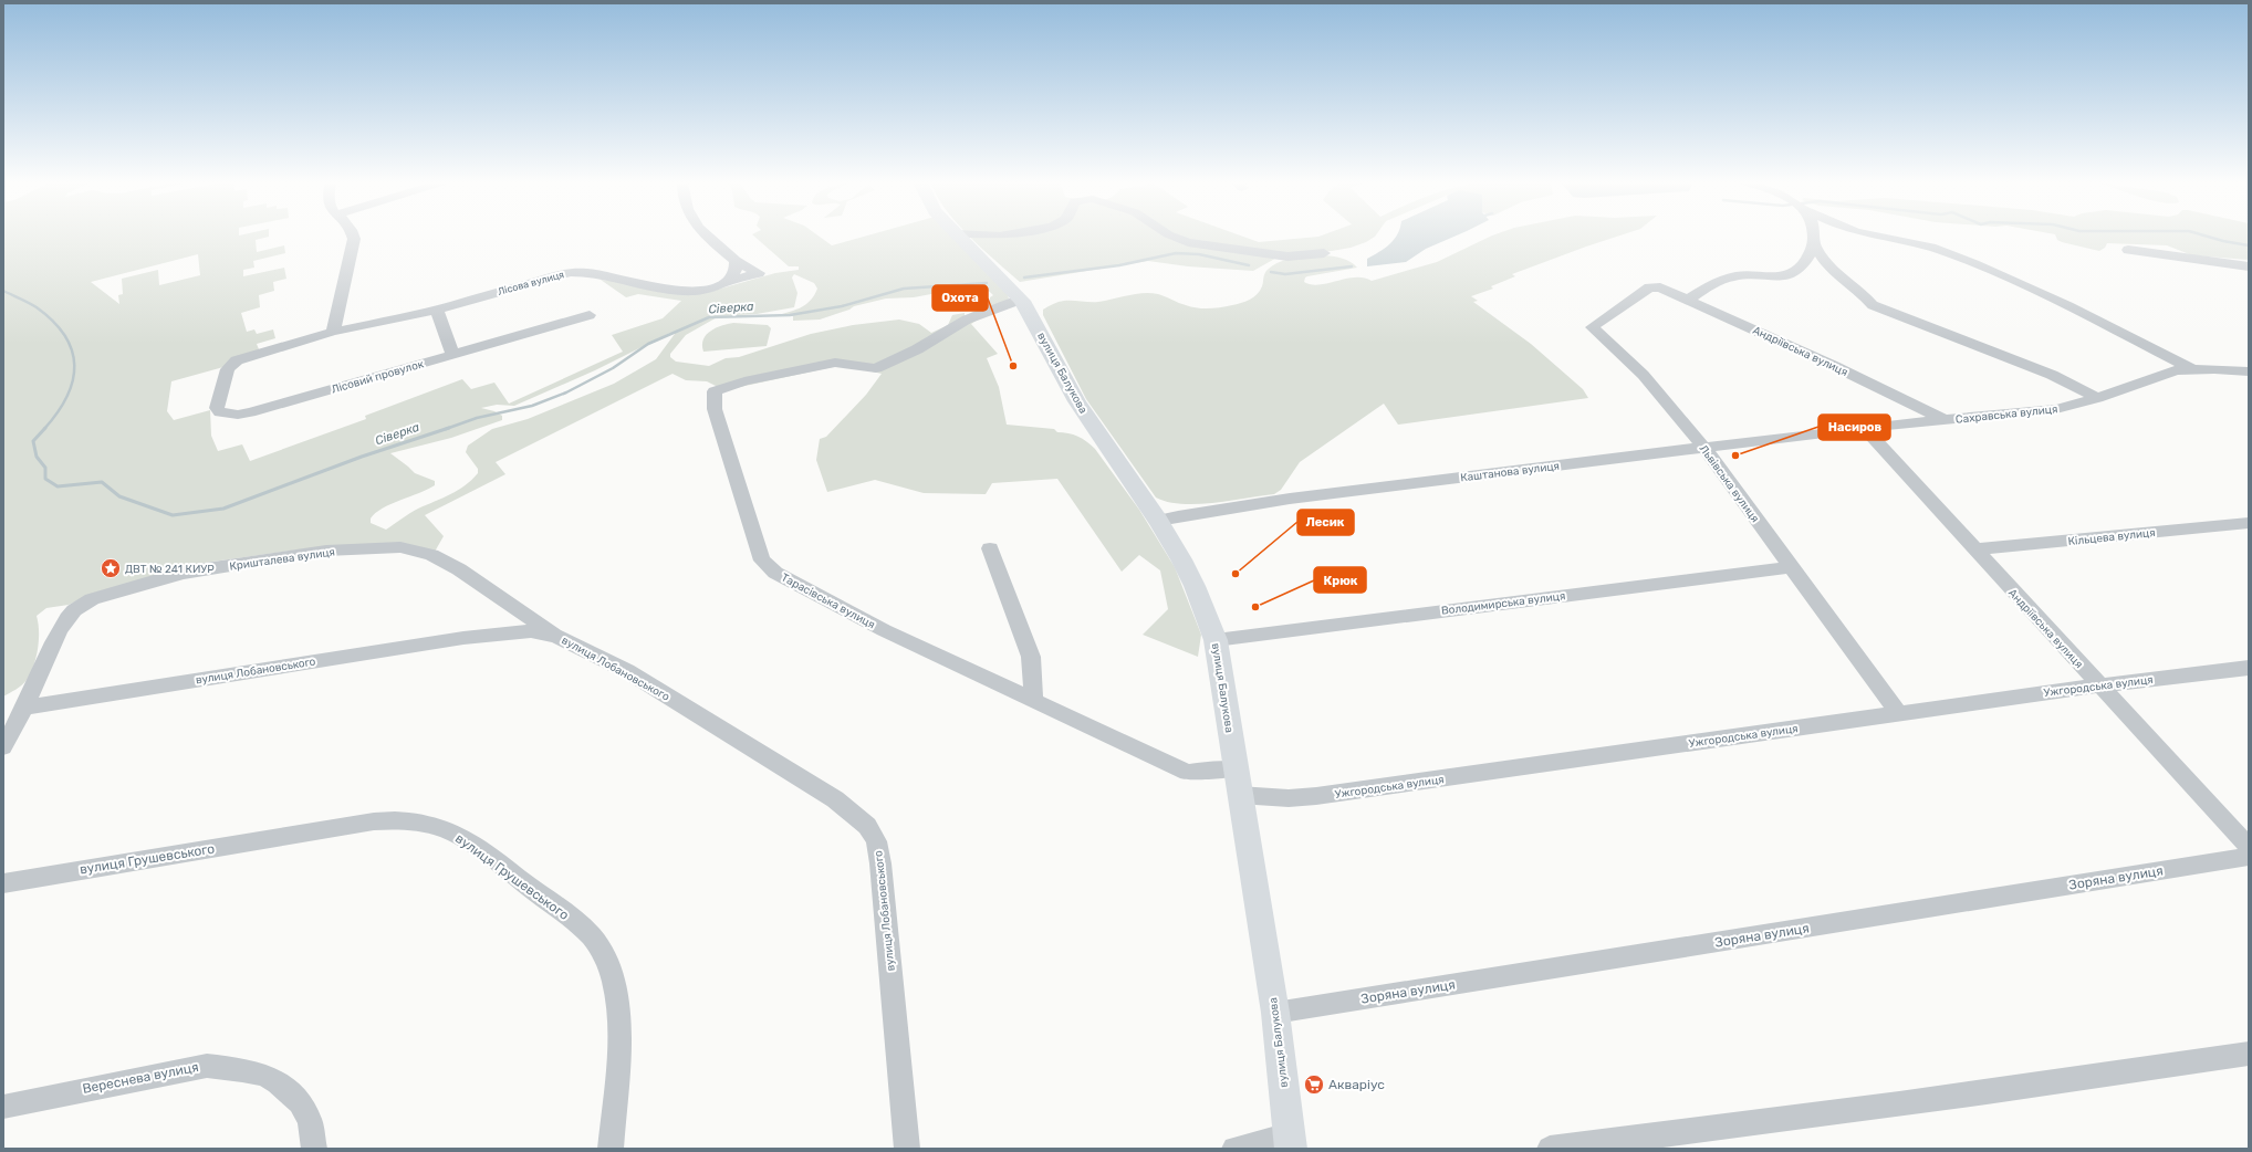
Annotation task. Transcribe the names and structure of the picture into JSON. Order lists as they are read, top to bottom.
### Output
{
  "streets": {
    "main road": ["вулиця Балукова"],
    "street": [
      "Лісова вулиця",
      "Андріївська вулиця",
      "Лісовий провулок",
      "Сахравська вулиця",
      "Каштанова вулиця",
      "Львівська вулиця",
      "Кільцева вулиця",
      "Кришталева вулиця",
      "Тарасівська вулиця",
      "Володимирська вулиця",
      "вулиця Лобановського",
      "Ужгородська вулиця",
      "вулиця Грушевського",
      "Зоряна вулиця",
      "Вереснева вулиця"
    ]
  },
  "crossings": [
    ["Лісова вулиця", "Лісовий провулок"],
    ["Андріївська вулиця", "Сахравська вулиця"],
    ["Андріївська вулиця", "Каштанова вулиця"],
    ["Андріївська вулиця", "Львівська вулиця"],
    ["Андріївська вулиця", "Кільцева вулиця"],
    ["Андріївська вулиця", "Ужгородська вулиця"],
    ["вулиця Балукова", "Каштанова вулиця"],
    ["вулиця Балукова", "Тарасівська вулиця"],
    ["вулиця Балукова", "Володимирська вулиця"],
    ["вулиця Балукова", "Ужгородська вулиця"],
    ["вулиця Балукова", "Зоряна вулиця"],
    ["Сахравська вулиця", "Каштанова вулиця"],
    ["Каштанова вулиця", "Львівська вулиця"],
    ["Львівська вулиця", "Володимирська вулиця"],
    ["Львівська вулиця", "Ужгородська вулиця"],
    ["Кришталева вулиця", "вулиця Лобановського"]
  ],
  "water": ["Сіверка"],
  "places": {
    "other": [
      "Охота",
      "Насиров",
      "Лесик",
      "Крюк"
    ],
    "place": ["ДВТ № 241 КИУР"],
    "supermarket": ["Акваріус"]
  }
}
